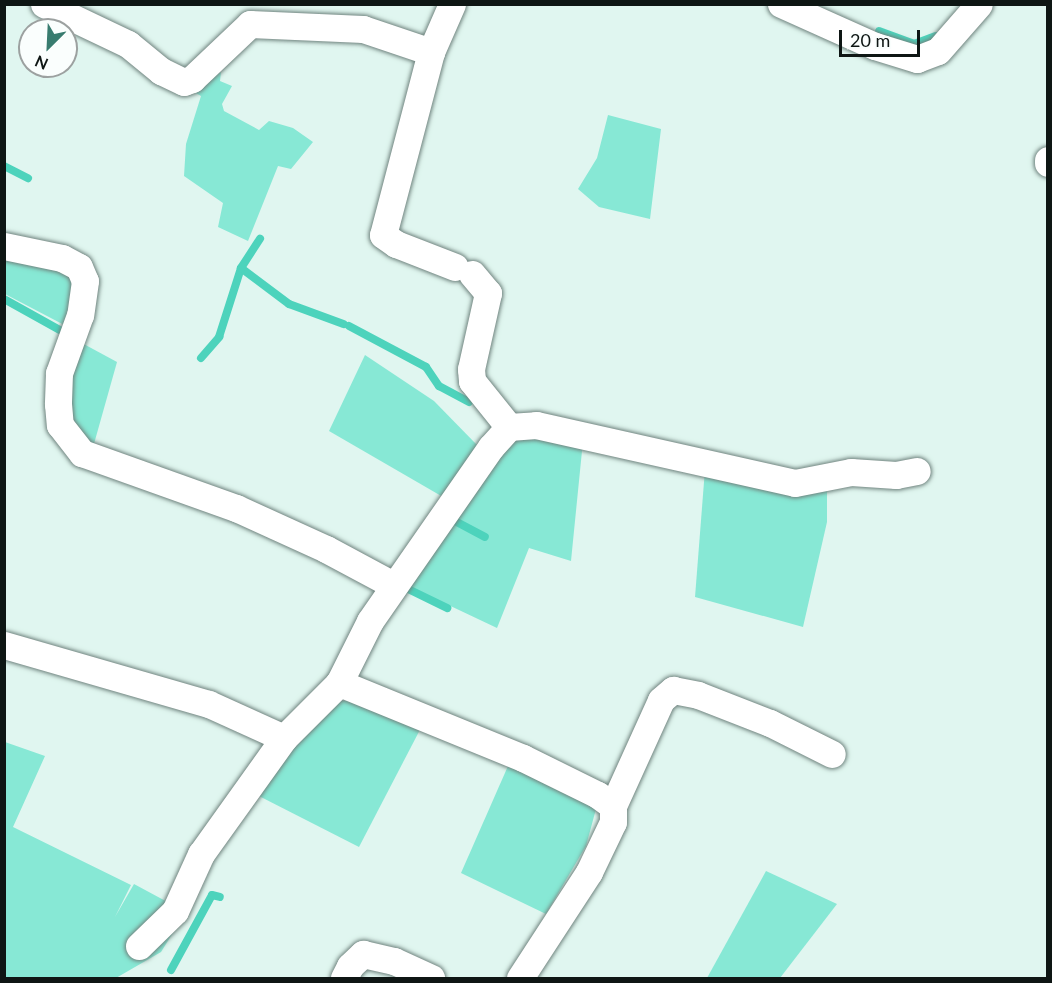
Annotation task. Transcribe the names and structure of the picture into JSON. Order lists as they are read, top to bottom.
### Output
{
  "scale_bar": "20 m",
  "north": "bottom left"
}
